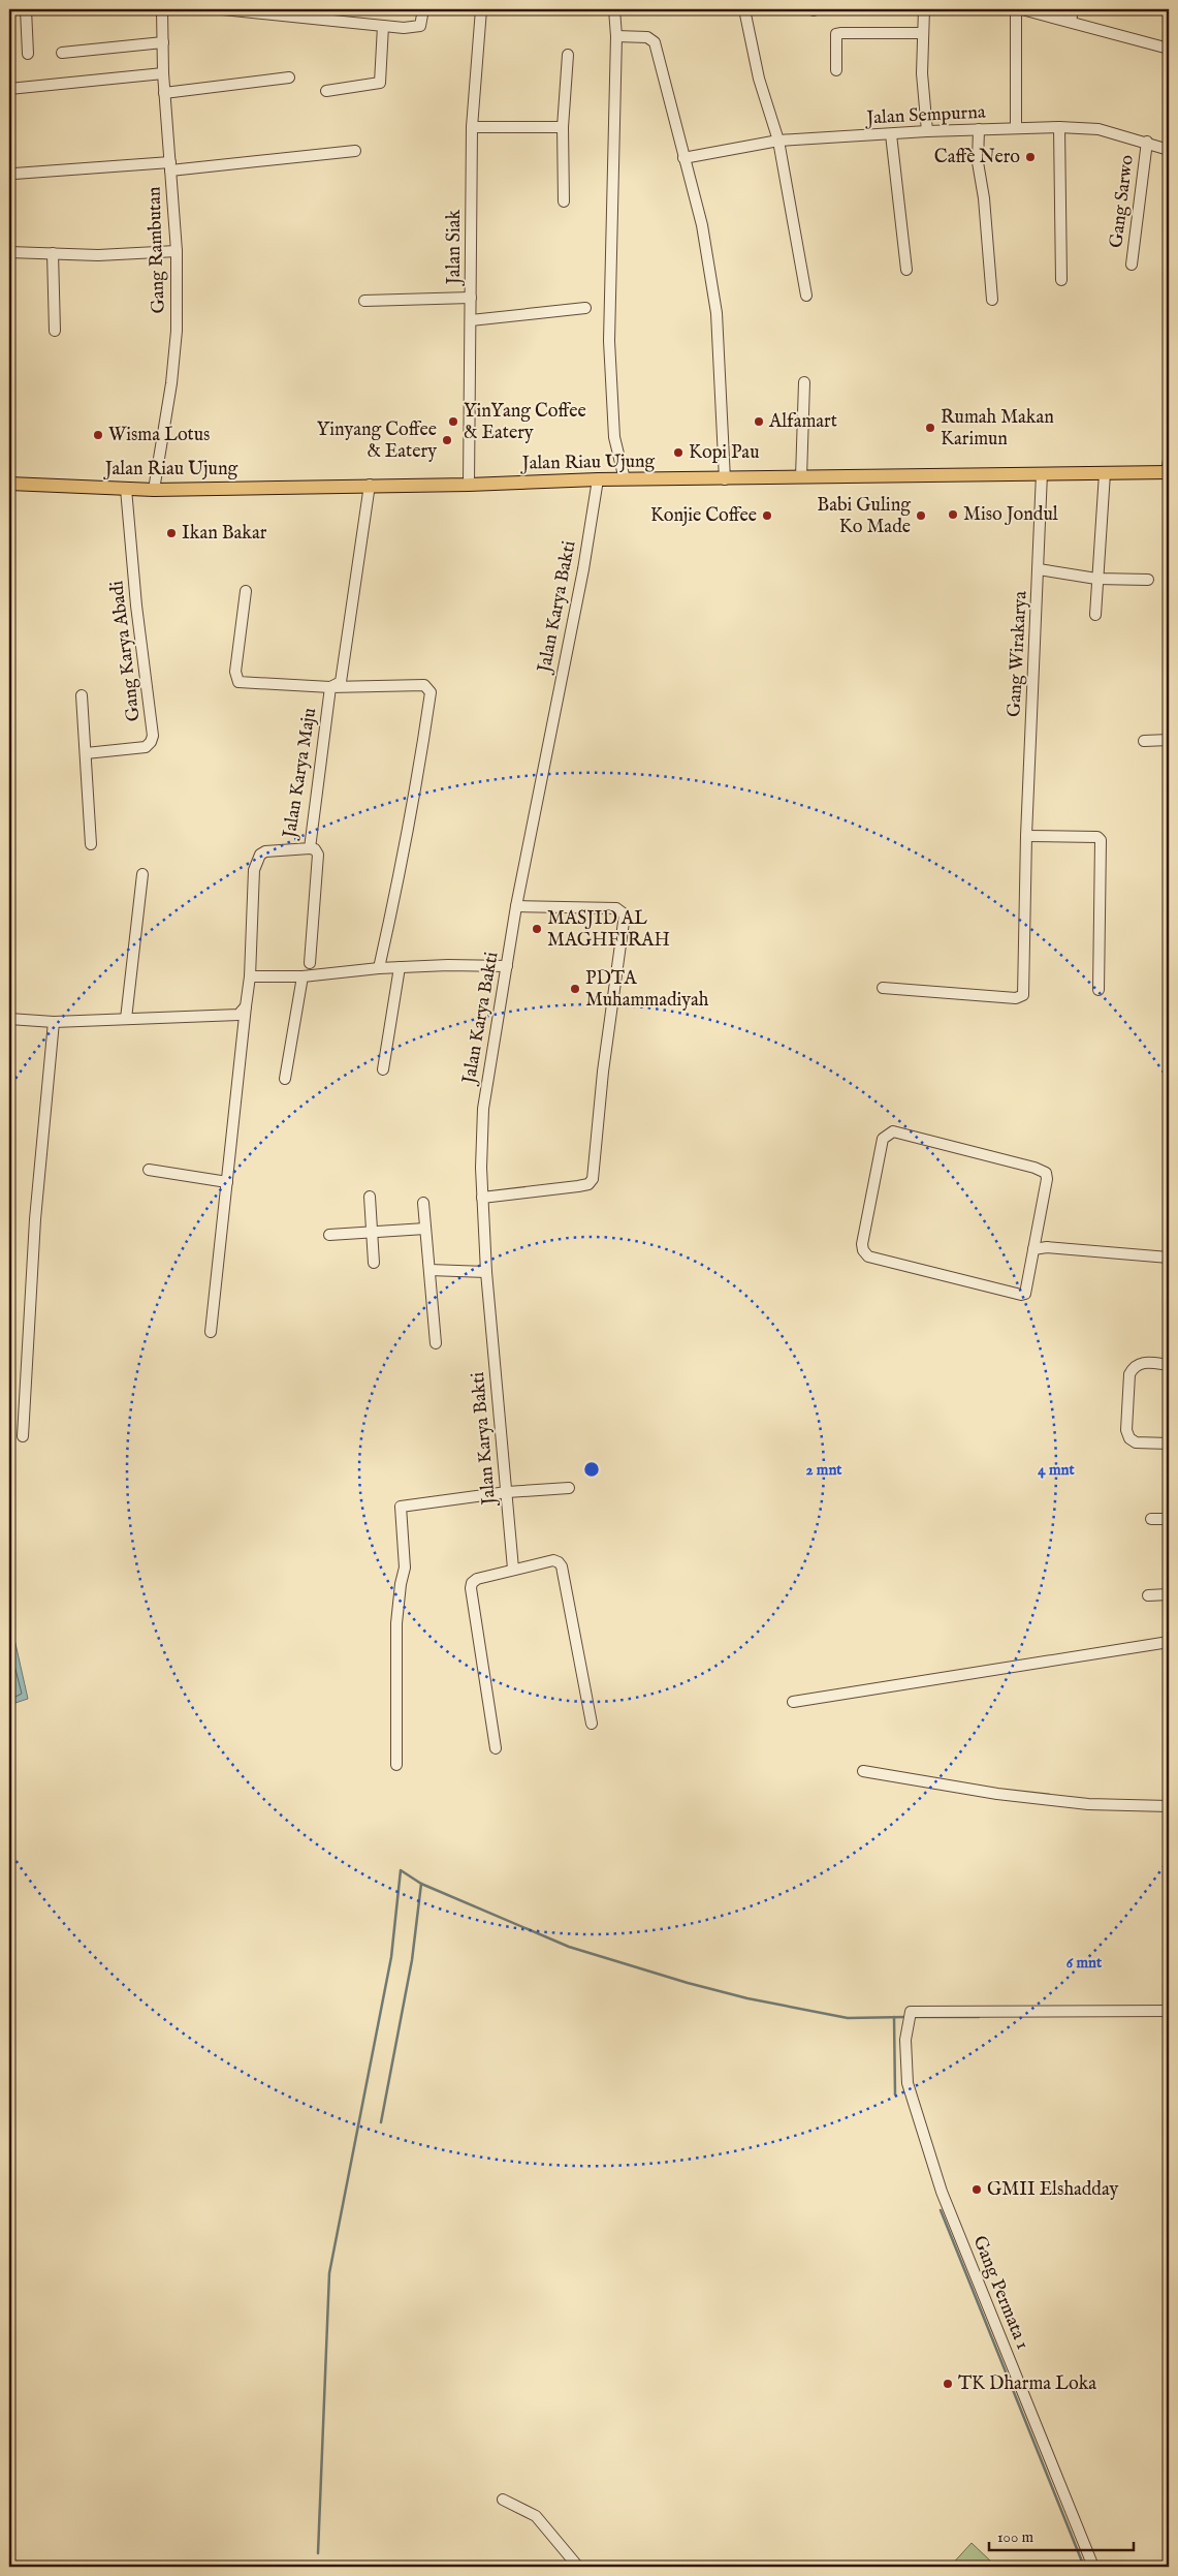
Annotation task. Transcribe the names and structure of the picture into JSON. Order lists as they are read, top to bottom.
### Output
{
  "streets": {
    "main road": ["Jalan Riau Ujung"],
    "street": [
      "Jalan Sempurna",
      "Gang Sarwo",
      "Jalan Siak",
      "Gang Rambutan",
      "Jalan Karya Bakti",
      "Gang Karya Abadi",
      "Gang Wirakarya",
      "Jalan Karya Maju",
      "Gang Permata 1"
    ]
  },
  "crossings": [
    ["Jalan Sempurna", "Gang Sarwo"],
    ["Jalan Siak", "Jalan Riau Ujung"],
    ["Gang Rambutan", "Jalan Riau Ujung"],
    ["Jalan Riau Ujung", "Jalan Karya Bakti"],
    ["Jalan Riau Ujung", "Gang Karya Abadi"],
    ["Jalan Riau Ujung", "Gang Wirakarya"],
    ["Jalan Riau Ujung", "Jalan Karya Maju"]
  ],
  "places": [
    "Caffè Nero",
    "YinYang Coffee & Eatery",
    "Alfamart",
    "Rumah Makan Karimun",
    "Wisma Lotus",
    "Yinyang Coffee & Eatery",
    "Kopi Pau",
    "Miso Jondul",
    "Konjie Coffee",
    "Babi Guling Ko Made",
    "Ikan Bakar",
    "MASJID AL MAGHFIRAH",
    "PDTA Muhammadiyah",
    "GMII Elshadday",
    "TK Dharma Loka"
  ],
  "scale_bar": "100 m",
  "rings": ["2 mnt", "4 mnt", "6 mnt"]
}
